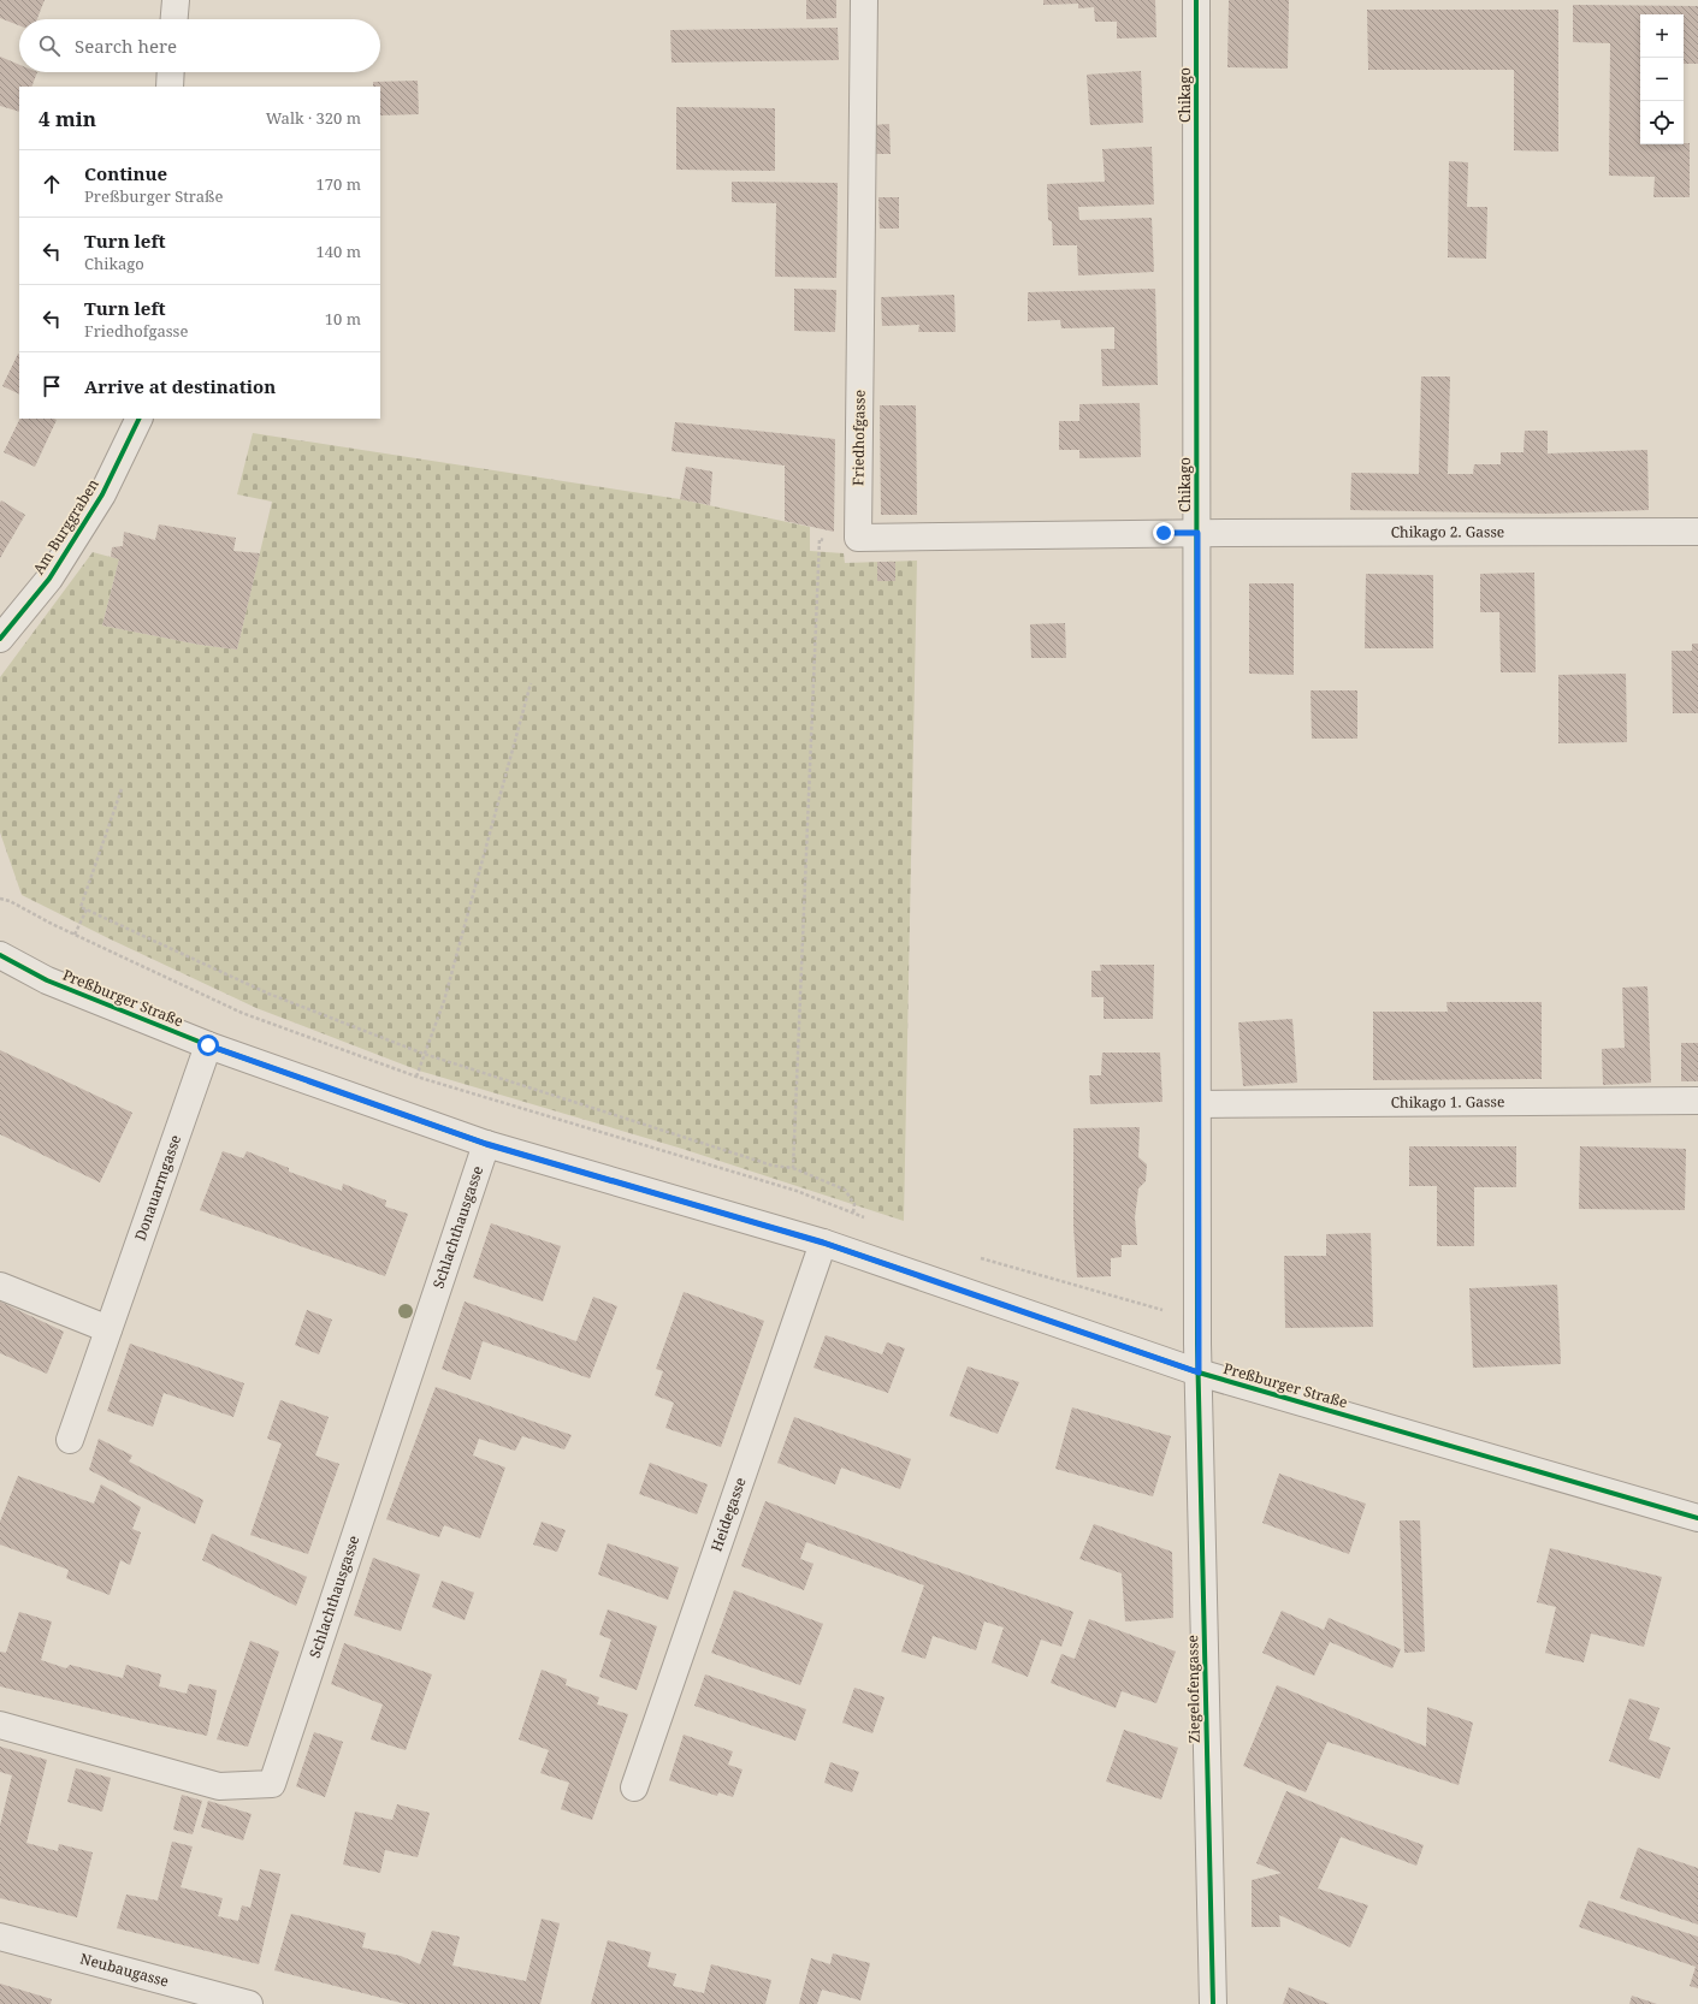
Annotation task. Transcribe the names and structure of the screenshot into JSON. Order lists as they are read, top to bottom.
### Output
{
  "streets": {
    "street": [
      "Chikago",
      "Friedhofgasse",
      "Am Burggraben",
      "Chikago 2. Gasse",
      "Preßburger Straße",
      "Chikago 1. Gasse",
      "Donauarmgasse",
      "Schlachthausgasse",
      "Heidegasse",
      "Ziegelofengasse",
      "Neubaugasse"
    ]
  },
  "crossings": [
    ["Chikago", "Chikago 2. Gasse"],
    ["Chikago", "Preßburger Straße"],
    ["Chikago", "Chikago 1. Gasse"],
    ["Chikago", "Ziegelofengasse"],
    ["Preßburger Straße", "Donauarmgasse"],
    ["Preßburger Straße", "Schlachthausgasse"],
    ["Preßburger Straße", "Heidegasse"],
    ["Preßburger Straße", "Ziegelofengasse"]
  ],
  "page": {
    "map_buttons": ["+", "−"],
    "search": "Search here",
    "heading": ["4 min", "Walk · 320 m"],
    "list": [
      ["Continue", "Preßburger Straße", "170 m"],
      ["Turn left", "Chikago", "140 m"],
      ["Turn left", "Friedhofgasse", "10 m"],
      "Arrive at destination"
    ]
  }
}
